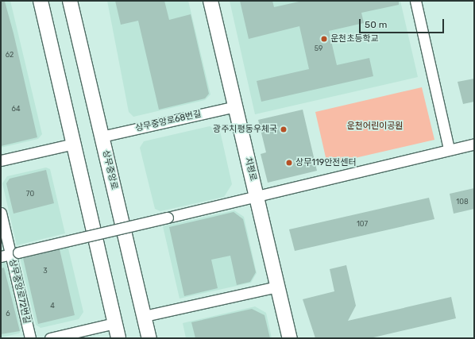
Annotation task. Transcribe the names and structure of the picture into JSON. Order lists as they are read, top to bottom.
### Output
{
  "streets": {
    "street": [
      "상무중앙로68번길",
      "치평로",
      "상무중앙로",
      "상무중앙로72번길"
    ]
  },
  "crossings": [
    ["상무중앙로68번길", "치평로"],
    ["상무중앙로68번길", "상무중앙로"]
  ],
  "parks": ["운천어린이공원"],
  "places": ["운천초등학교", "광주치평동우체국", "상무119안전센터"],
  "house_numbers": [
    "59",
    "62",
    "64",
    "70",
    "108",
    "107",
    "3",
    "4",
    "6"
  ],
  "scale_bar": "50 m"
}
